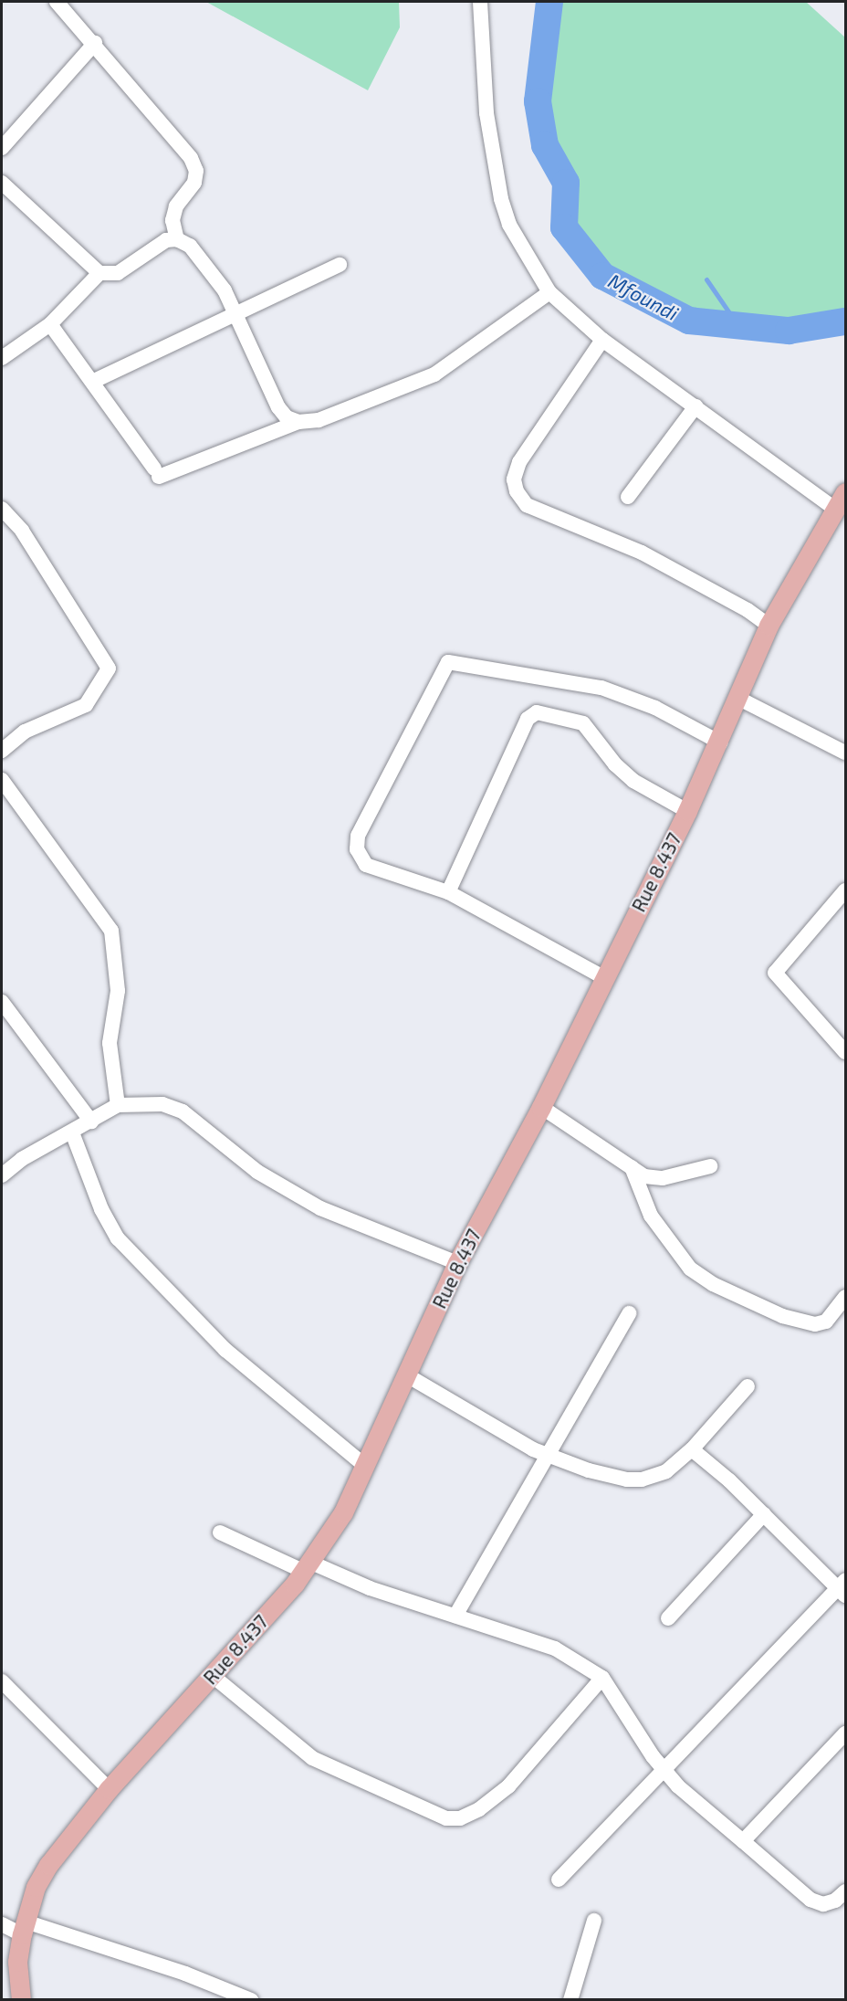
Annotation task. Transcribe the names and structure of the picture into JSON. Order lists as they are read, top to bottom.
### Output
{
  "streets": {
    "main road": ["Rue 8.437"]
  },
  "water": ["Mfoundi"]
}
